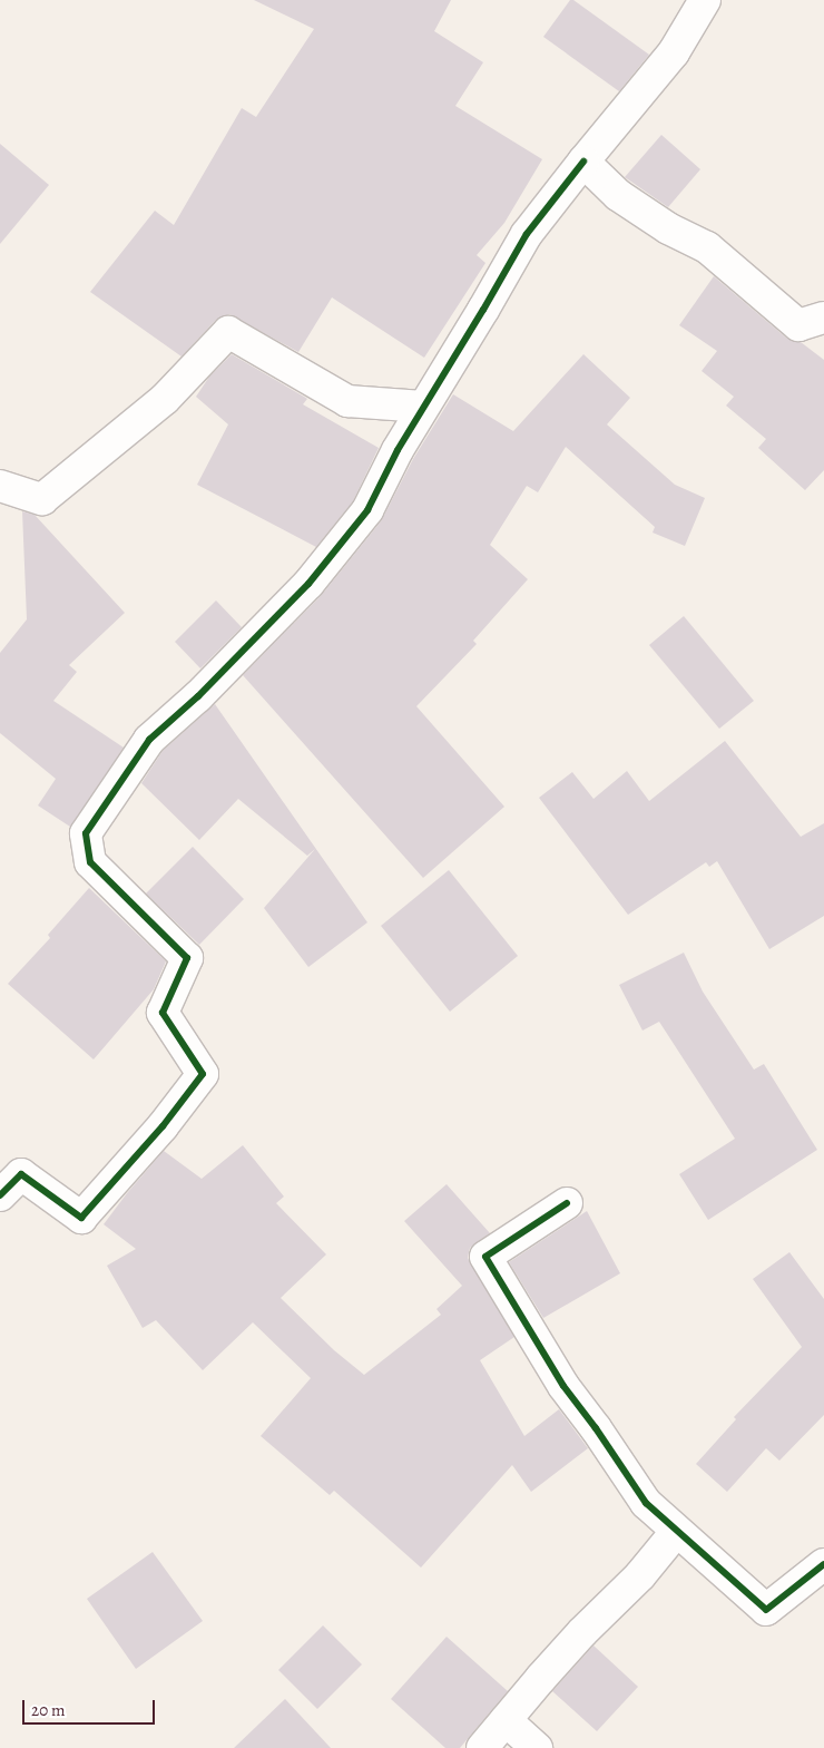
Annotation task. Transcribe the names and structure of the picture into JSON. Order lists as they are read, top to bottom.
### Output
{
  "scale_bar": "20 m"
}
